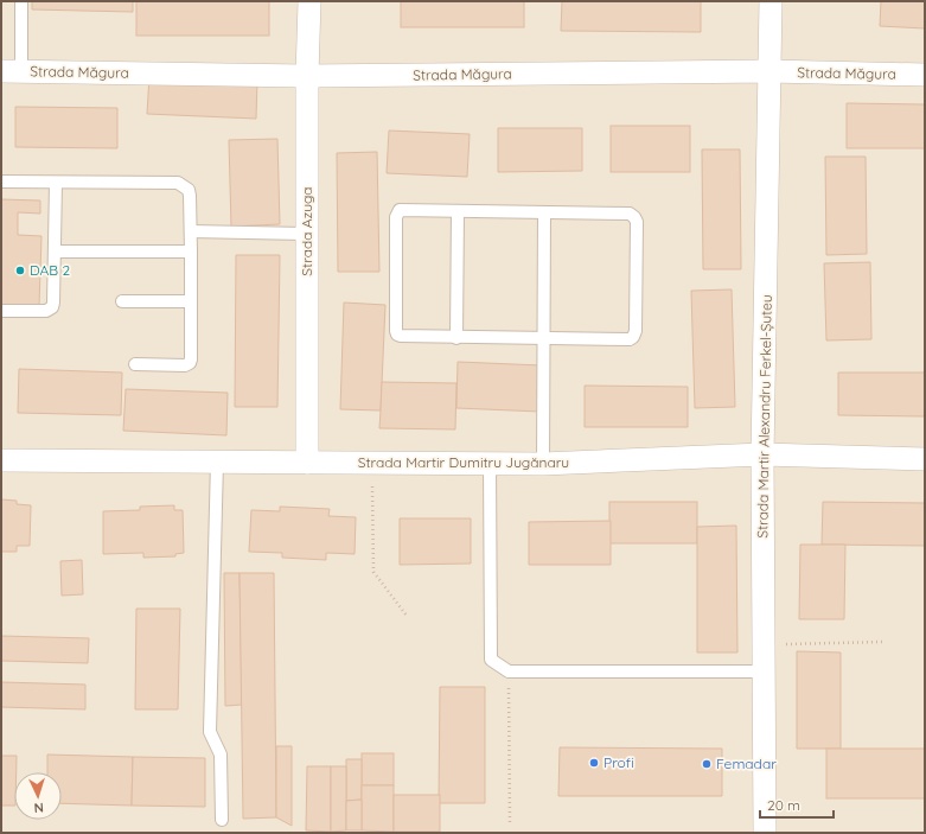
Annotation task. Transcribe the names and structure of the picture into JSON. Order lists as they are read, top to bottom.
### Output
{
  "streets": {
    "street": [
      "Strada Măgura",
      "Strada Azuga",
      "Strada Martir Alexandru Ferkel-Șuteu",
      "Strada Martir Dumitru Jugănaru"
    ]
  },
  "crossings": [
    ["Strada Măgura", "Strada Azuga"],
    ["Strada Măgura", "Strada Martir Alexandru Ferkel-Șuteu"],
    ["Strada Azuga", "Strada Martir Dumitru Jugănaru"],
    ["Strada Martir Alexandru Ferkel-Șuteu", "Strada Martir Dumitru Jugănaru"]
  ],
  "places": ["DAB 2", "Profi", "Femadar"],
  "scale_bar": "20 m",
  "north": "bottom"
}
